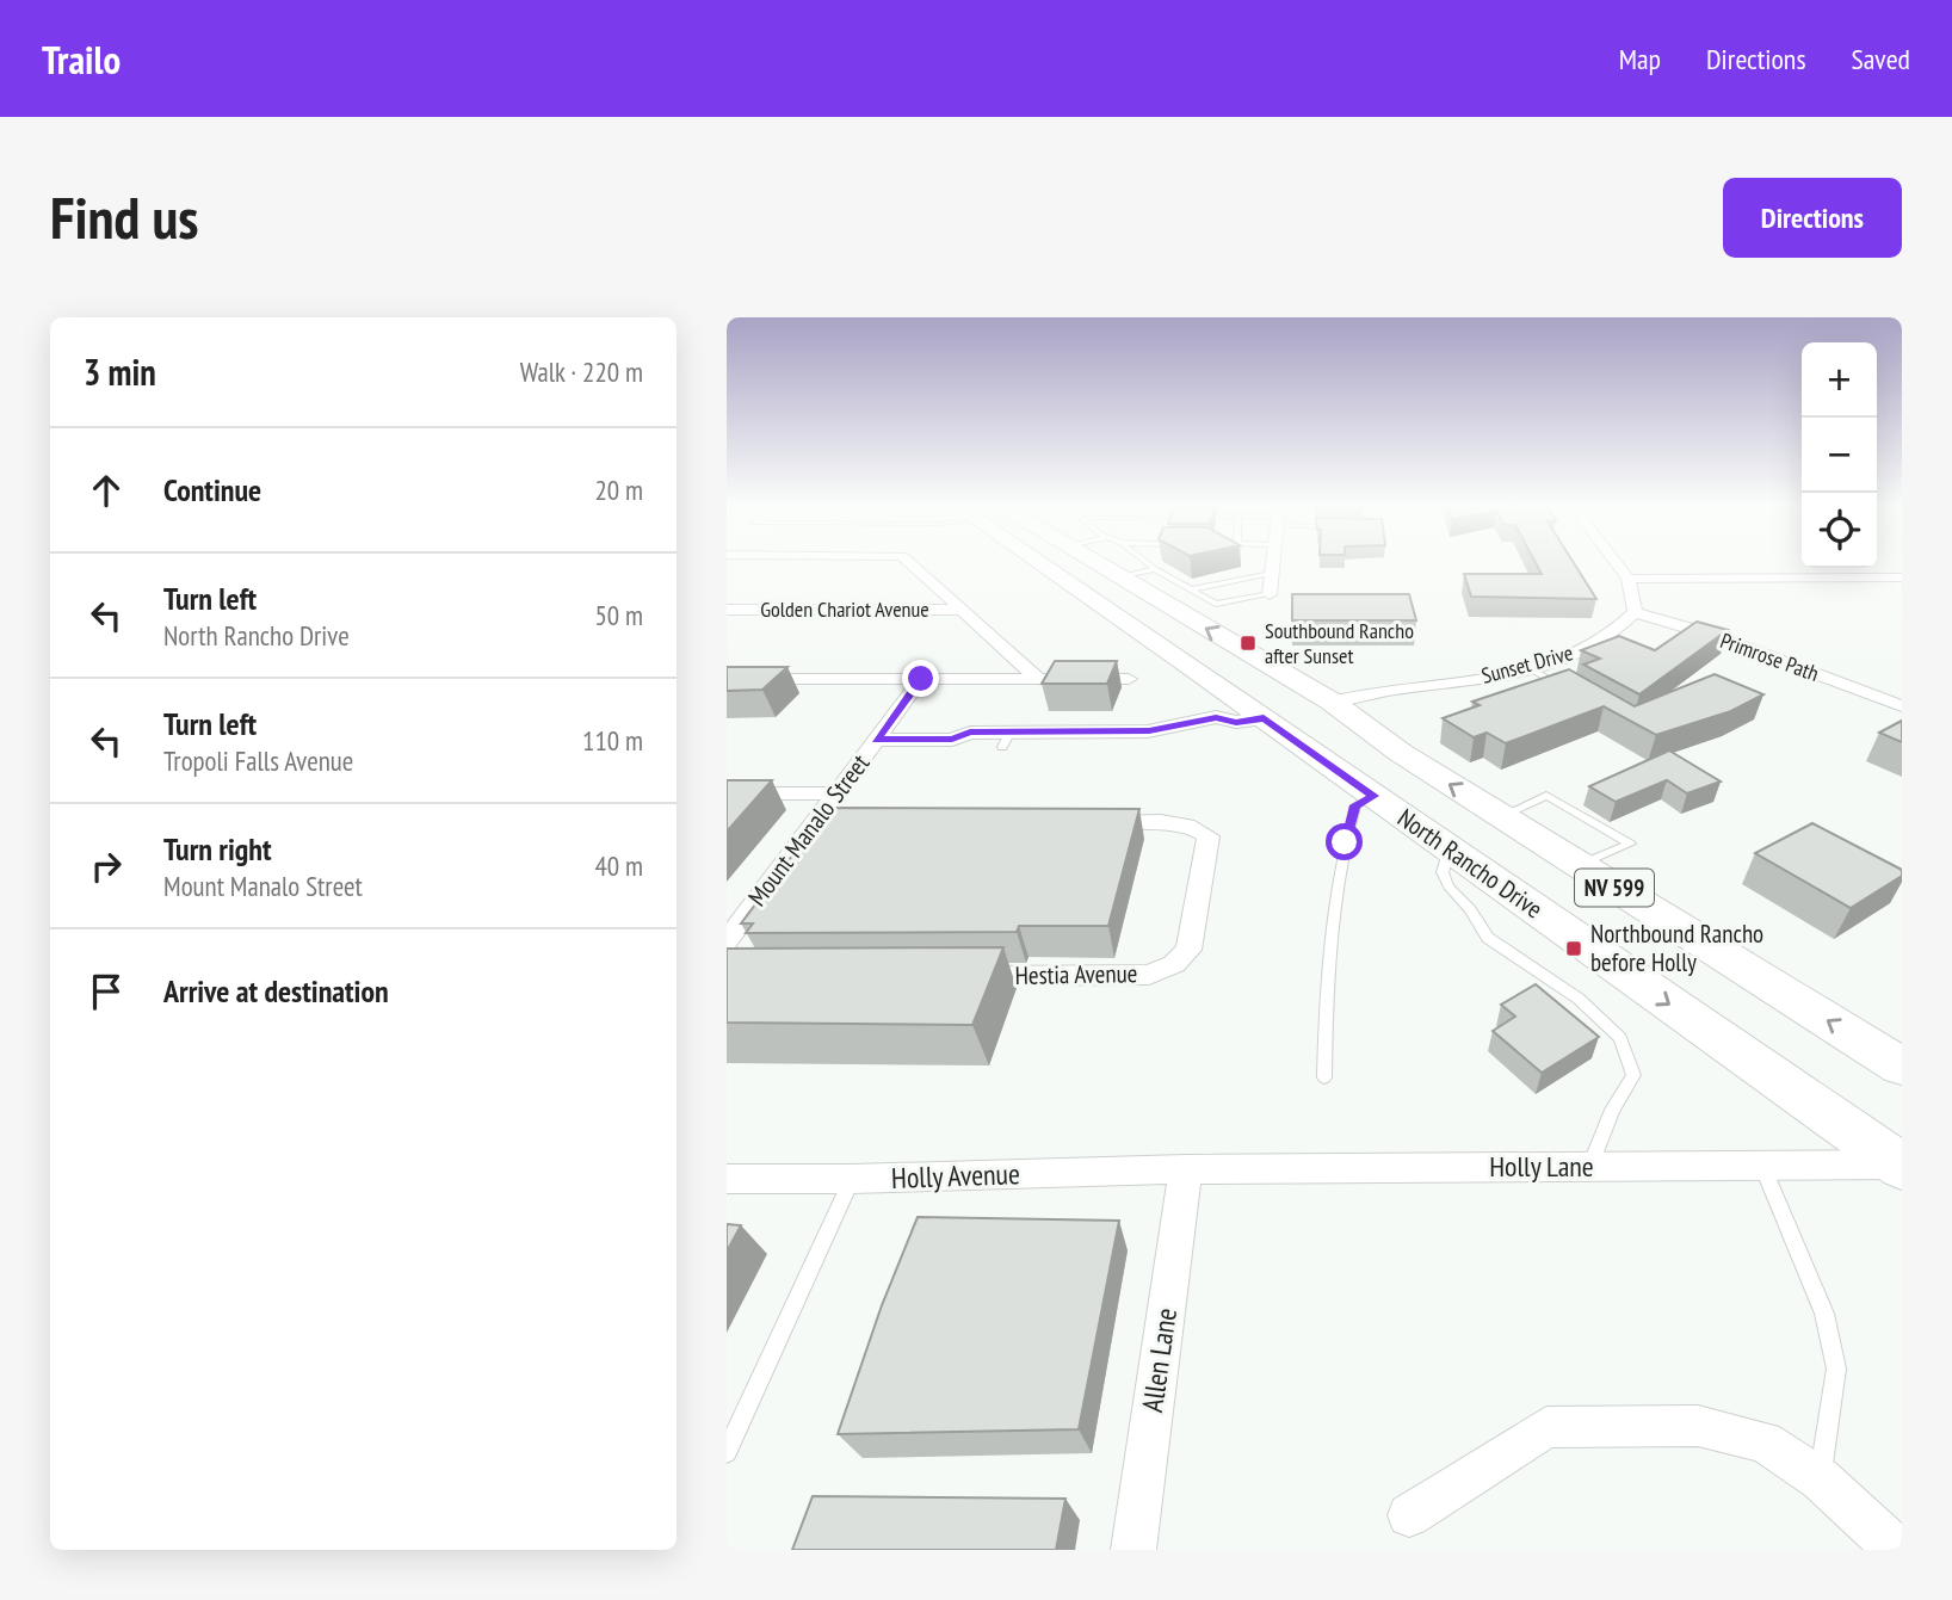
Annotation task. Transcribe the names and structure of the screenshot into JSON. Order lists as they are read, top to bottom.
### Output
{
  "streets": {
    "main road": ["North Rancho Drive", "NV 599"],
    "street": [
      "Golden Chariot Avenue",
      "Primrose Path",
      "Sunset Drive",
      "Mount Manalo Street",
      "Hestia Avenue",
      "Holly Lane",
      "Holly Avenue",
      "Allen Lane"
    ]
  },
  "crossings": [
    ["Primrose Path", "Sunset Drive"],
    ["Sunset Drive", "North Rancho Drive"],
    ["North Rancho Drive", "Holly Lane"],
    ["Holly Lane", "Holly Avenue"],
    ["Holly Lane", "Allen Lane"],
    ["Holly Avenue", "Allen Lane"]
  ],
  "places": {
    "transit": ["Southbound Rancho after Sunset", "Northbound Rancho before Holly"]
  },
  "page": {
    "header": "Trailo",
    "nav": ["Map", "Directions", "Saved"],
    "buttons": "Directions",
    "title": "Find us",
    "heading": ["3 min", "Walk · 220 m"],
    "map_buttons": ["+", "−"],
    "list": [
      ["Continue", "20 m"],
      ["Turn left", "North Rancho Drive", "50 m"],
      ["Turn left", "Tropoli Falls Avenue", "110 m"],
      ["Turn right", "Mount Manalo Street", "40 m"],
      "Arrive at destination"
    ]
  }
}
